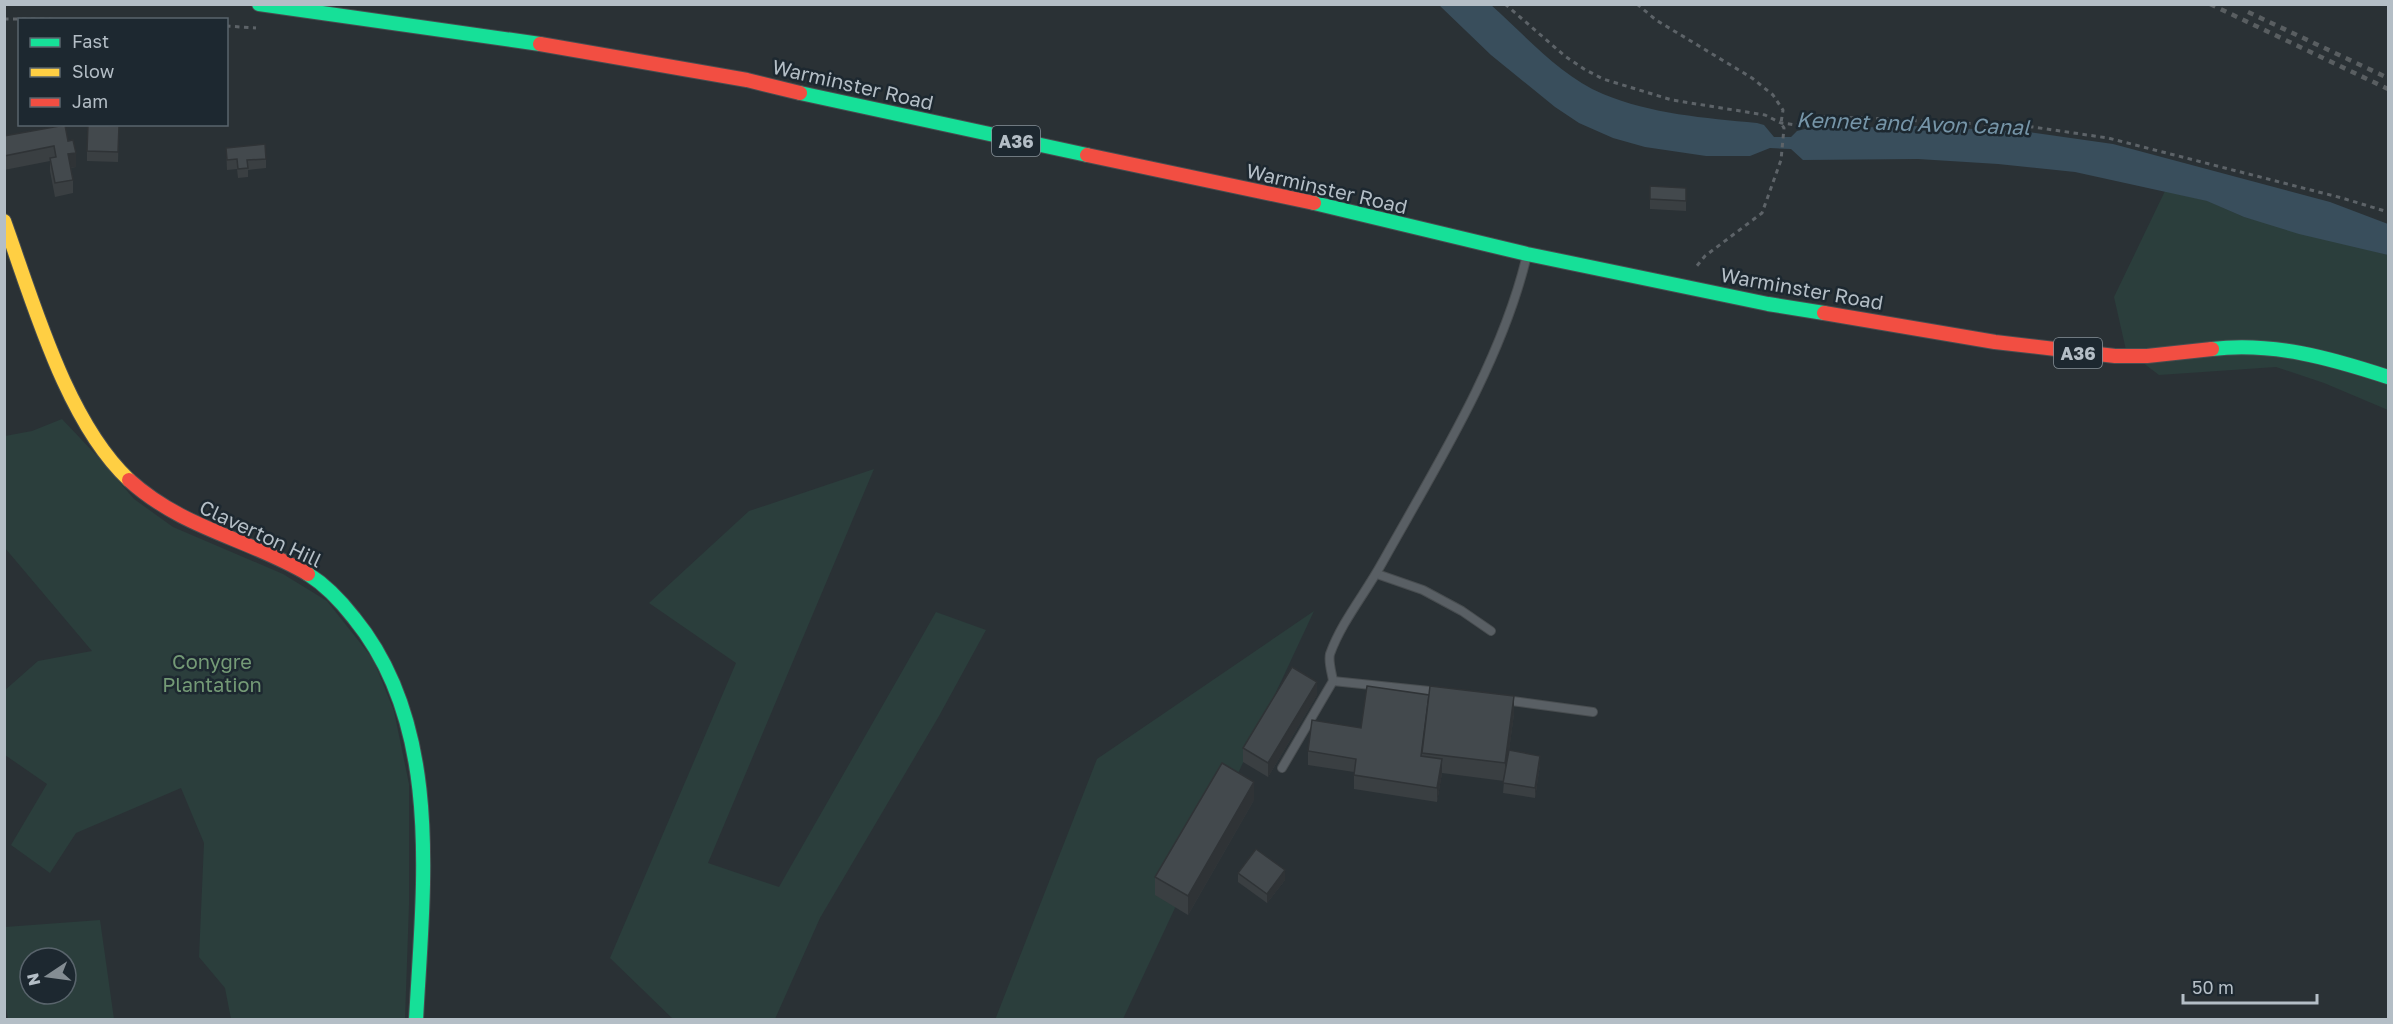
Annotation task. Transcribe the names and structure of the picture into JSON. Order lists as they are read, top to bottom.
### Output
{
  "streets": {
    "main road": ["Warminster Road", "A36", "Claverton Hill"]
  },
  "water": ["Kennet and Avon Canal"],
  "parks": ["Conygre Plantation"],
  "legend": ["Fast", "Slow", "Jam"],
  "scale_bar": "50 m",
  "north": "left"
}
